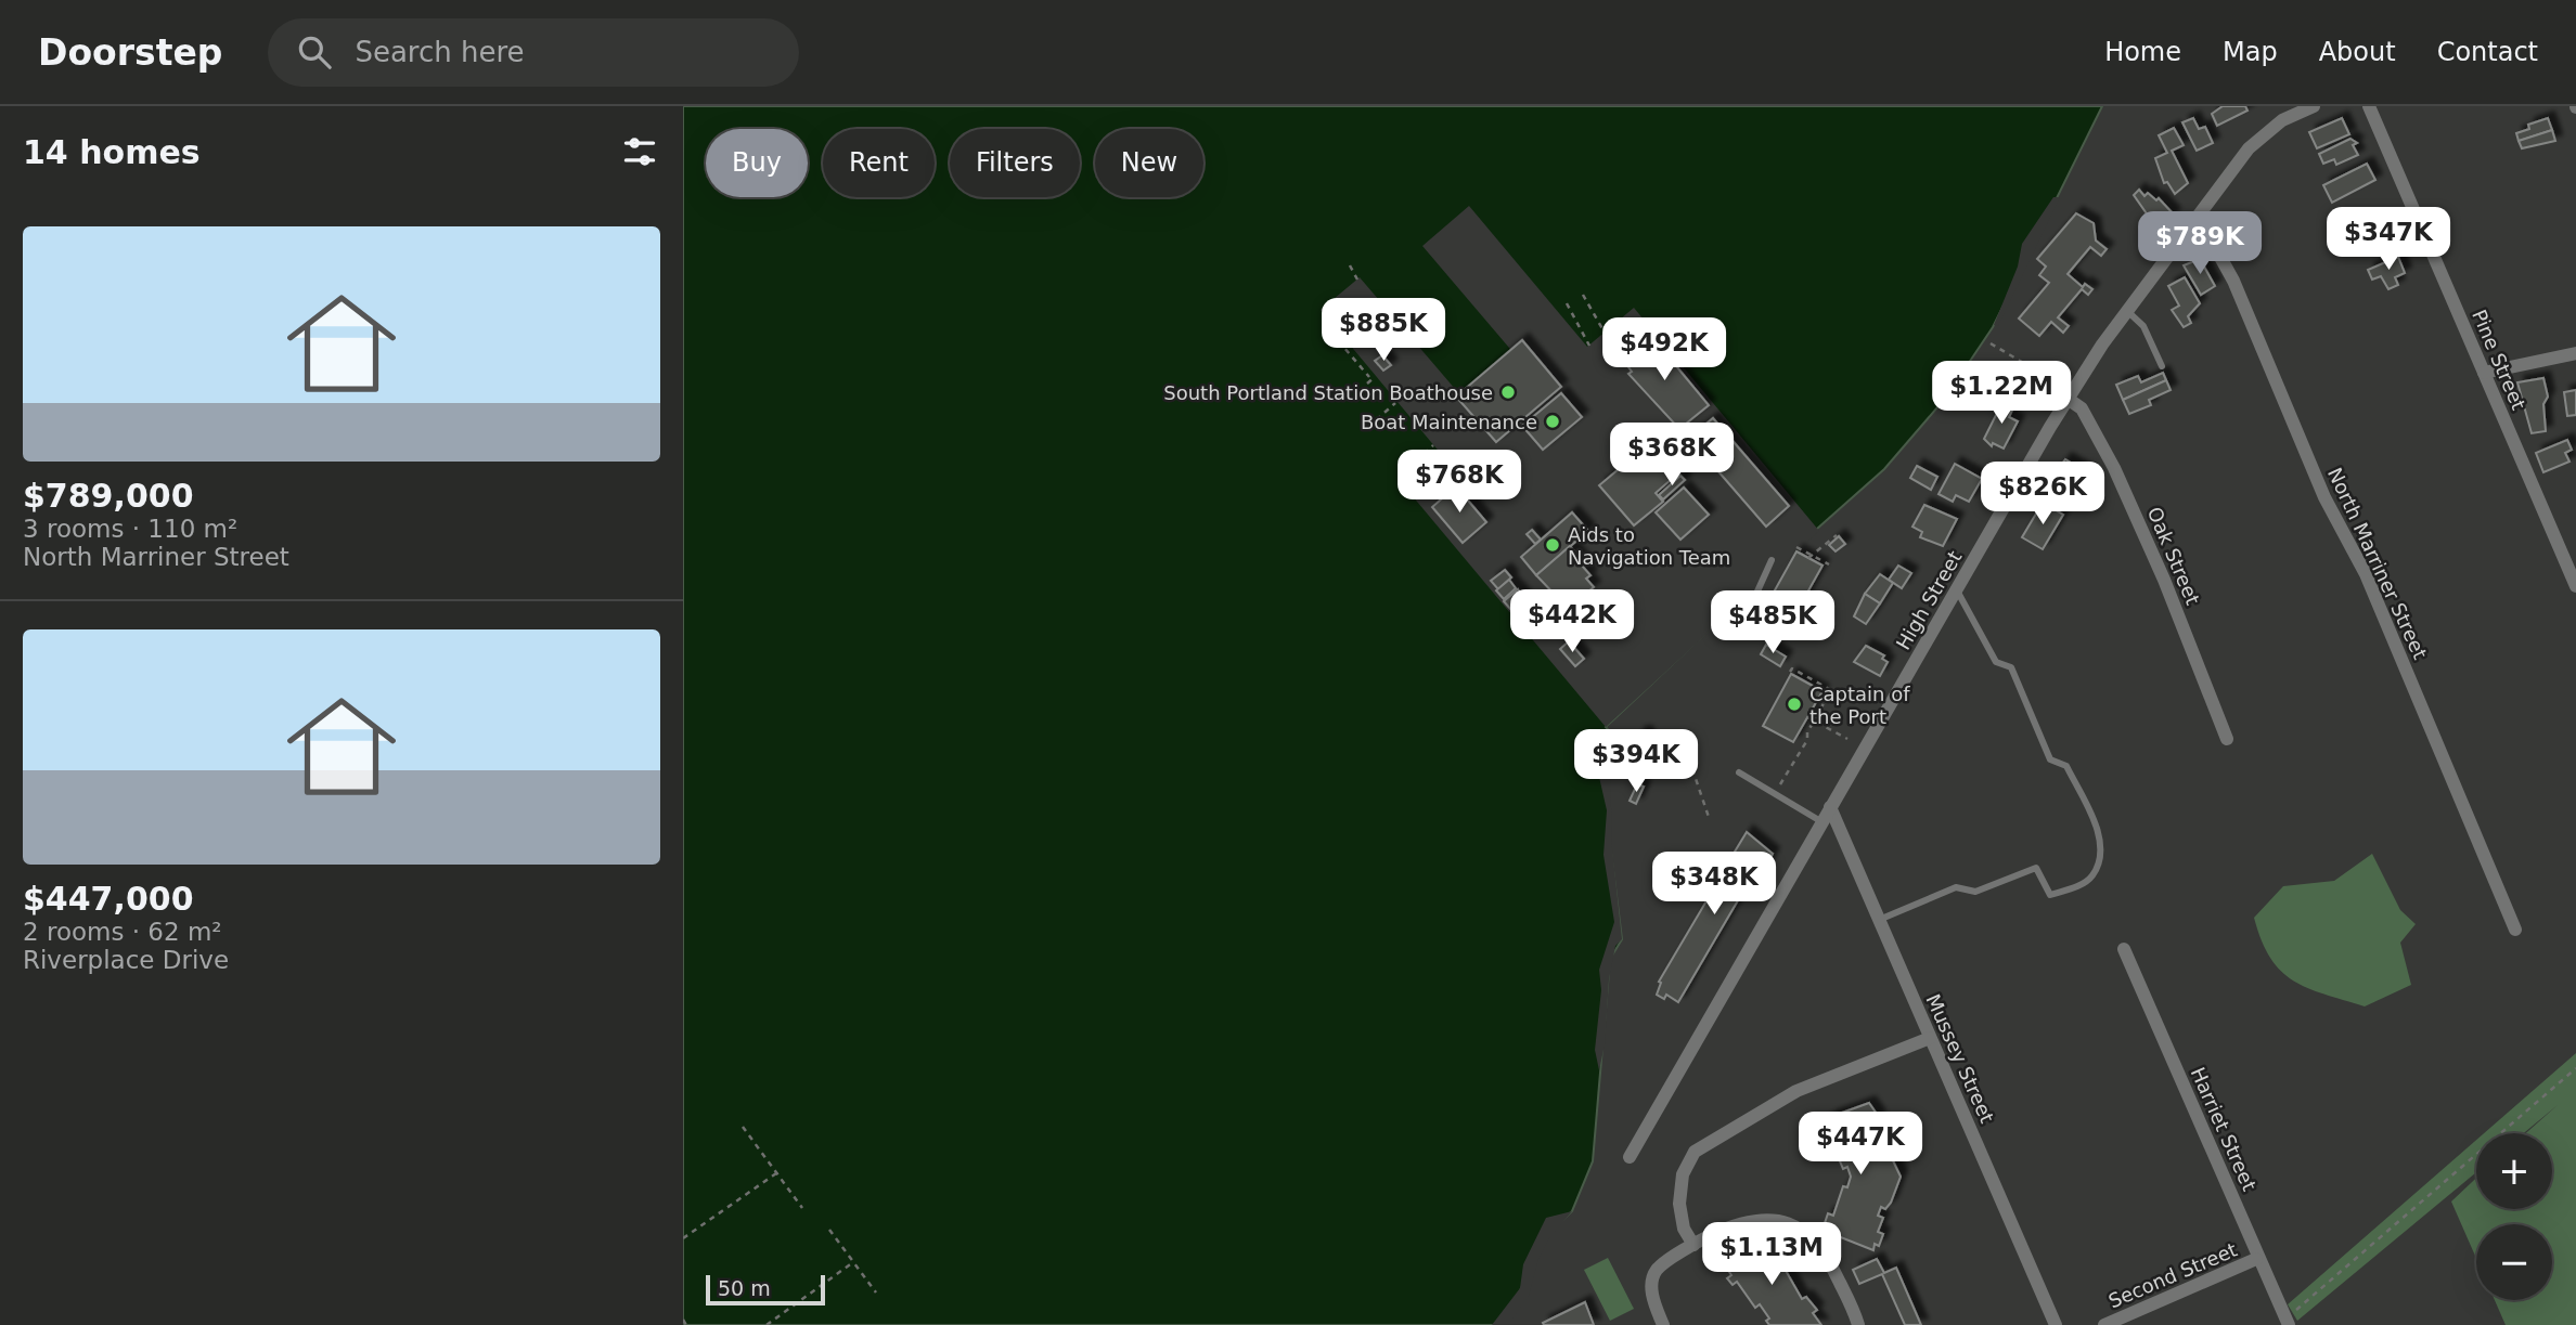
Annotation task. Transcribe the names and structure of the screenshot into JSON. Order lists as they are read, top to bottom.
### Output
{
  "streets": {
    "street": [
      "Pine Street",
      "Oak Street",
      "North Marriner Street",
      "High Street",
      "Mussey Street",
      "Harriet Street",
      "Second Street"
    ]
  },
  "crossings": [
    ["Oak Street", "High Street"],
    ["North Marriner Street", "High Street"],
    ["High Street", "Mussey Street"],
    ["Harriet Street", "Second Street"]
  ],
  "places": [
    "South Portland Station Boathouse",
    "Boat Maintenance",
    "Aids to Navigation Team",
    "Captain of the Port"
  ],
  "scale_bar": "50 m",
  "page": {
    "header": "Doorstep",
    "search": "Search here",
    "nav": [
      "Home",
      "Map",
      "About",
      "Contact"
    ],
    "heading": "14 homes",
    "chip": [
      "Buy",
      "Rent",
      "Filters",
      "New"
    ],
    "list": [
      {
        "name": "$789,000",
        "note": "3 rooms · 110 m² · North Marriner Street"
      },
      {
        "name": "$447,000",
        "note": "2 rooms · 62 m² · Riverplace Drive"
      }
    ],
    "price": [
      "$347K",
      "$789K",
      "$885K",
      "$492K",
      "$1.22M",
      "$368K",
      "$768K",
      "$826K",
      "$442K",
      "$485K",
      "$394K",
      "$348K",
      "$447K",
      "$1.13M"
    ],
    "map_buttons": ["+", "−"],
    "scale": "50 m"
  }
}
